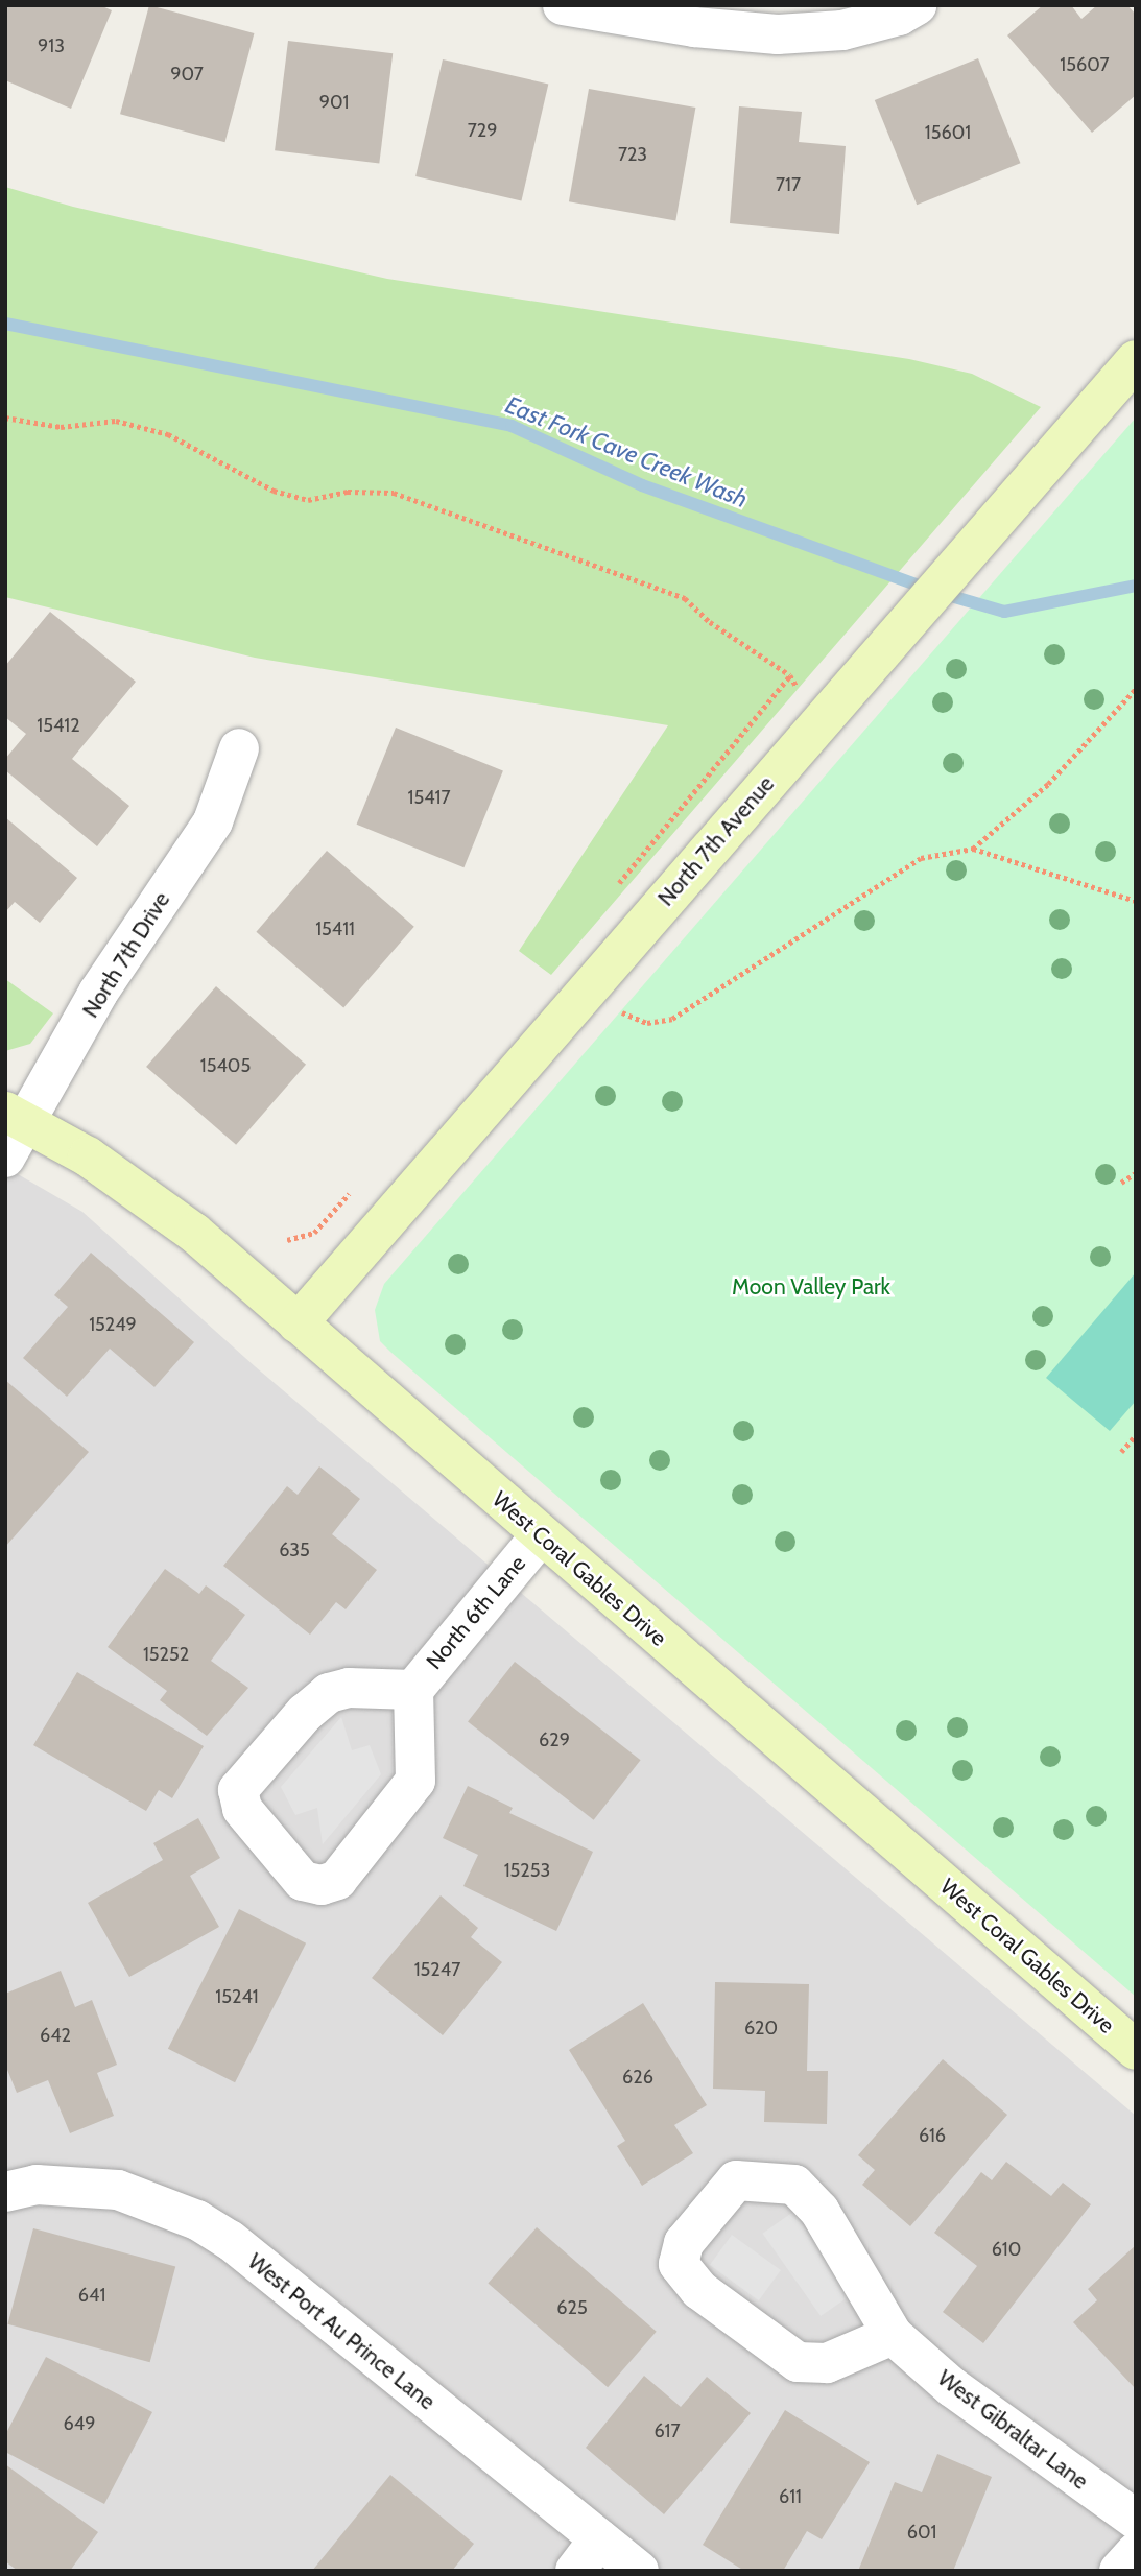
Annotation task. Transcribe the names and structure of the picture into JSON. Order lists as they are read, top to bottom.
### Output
{
  "streets": {
    "street": [
      "North 7th Avenue",
      "North 7th Drive",
      "West Coral Gables Drive",
      "North 6th Lane",
      "West Port Au Prince Lane",
      "West Gibraltar Lane"
    ]
  },
  "crossings": [
    ["North 7th Avenue", "West Coral Gables Drive"],
    ["North 7th Drive", "West Coral Gables Drive"],
    ["West Coral Gables Drive", "North 6th Lane"]
  ],
  "water": ["East Fork Cave Creek Wash"],
  "parks": ["Moon Valley Park"],
  "house_numbers": [
    "913",
    "15607",
    "907",
    "901",
    "729",
    "15601",
    "723",
    "717",
    "15412",
    "15417",
    "15411",
    "15405",
    "15249",
    "635",
    "15252",
    "629",
    "15253",
    "15247",
    "15241",
    "620",
    "642",
    "626",
    "616",
    "610",
    "641",
    "625",
    "649",
    "617",
    "611",
    "601"
  ]
}
